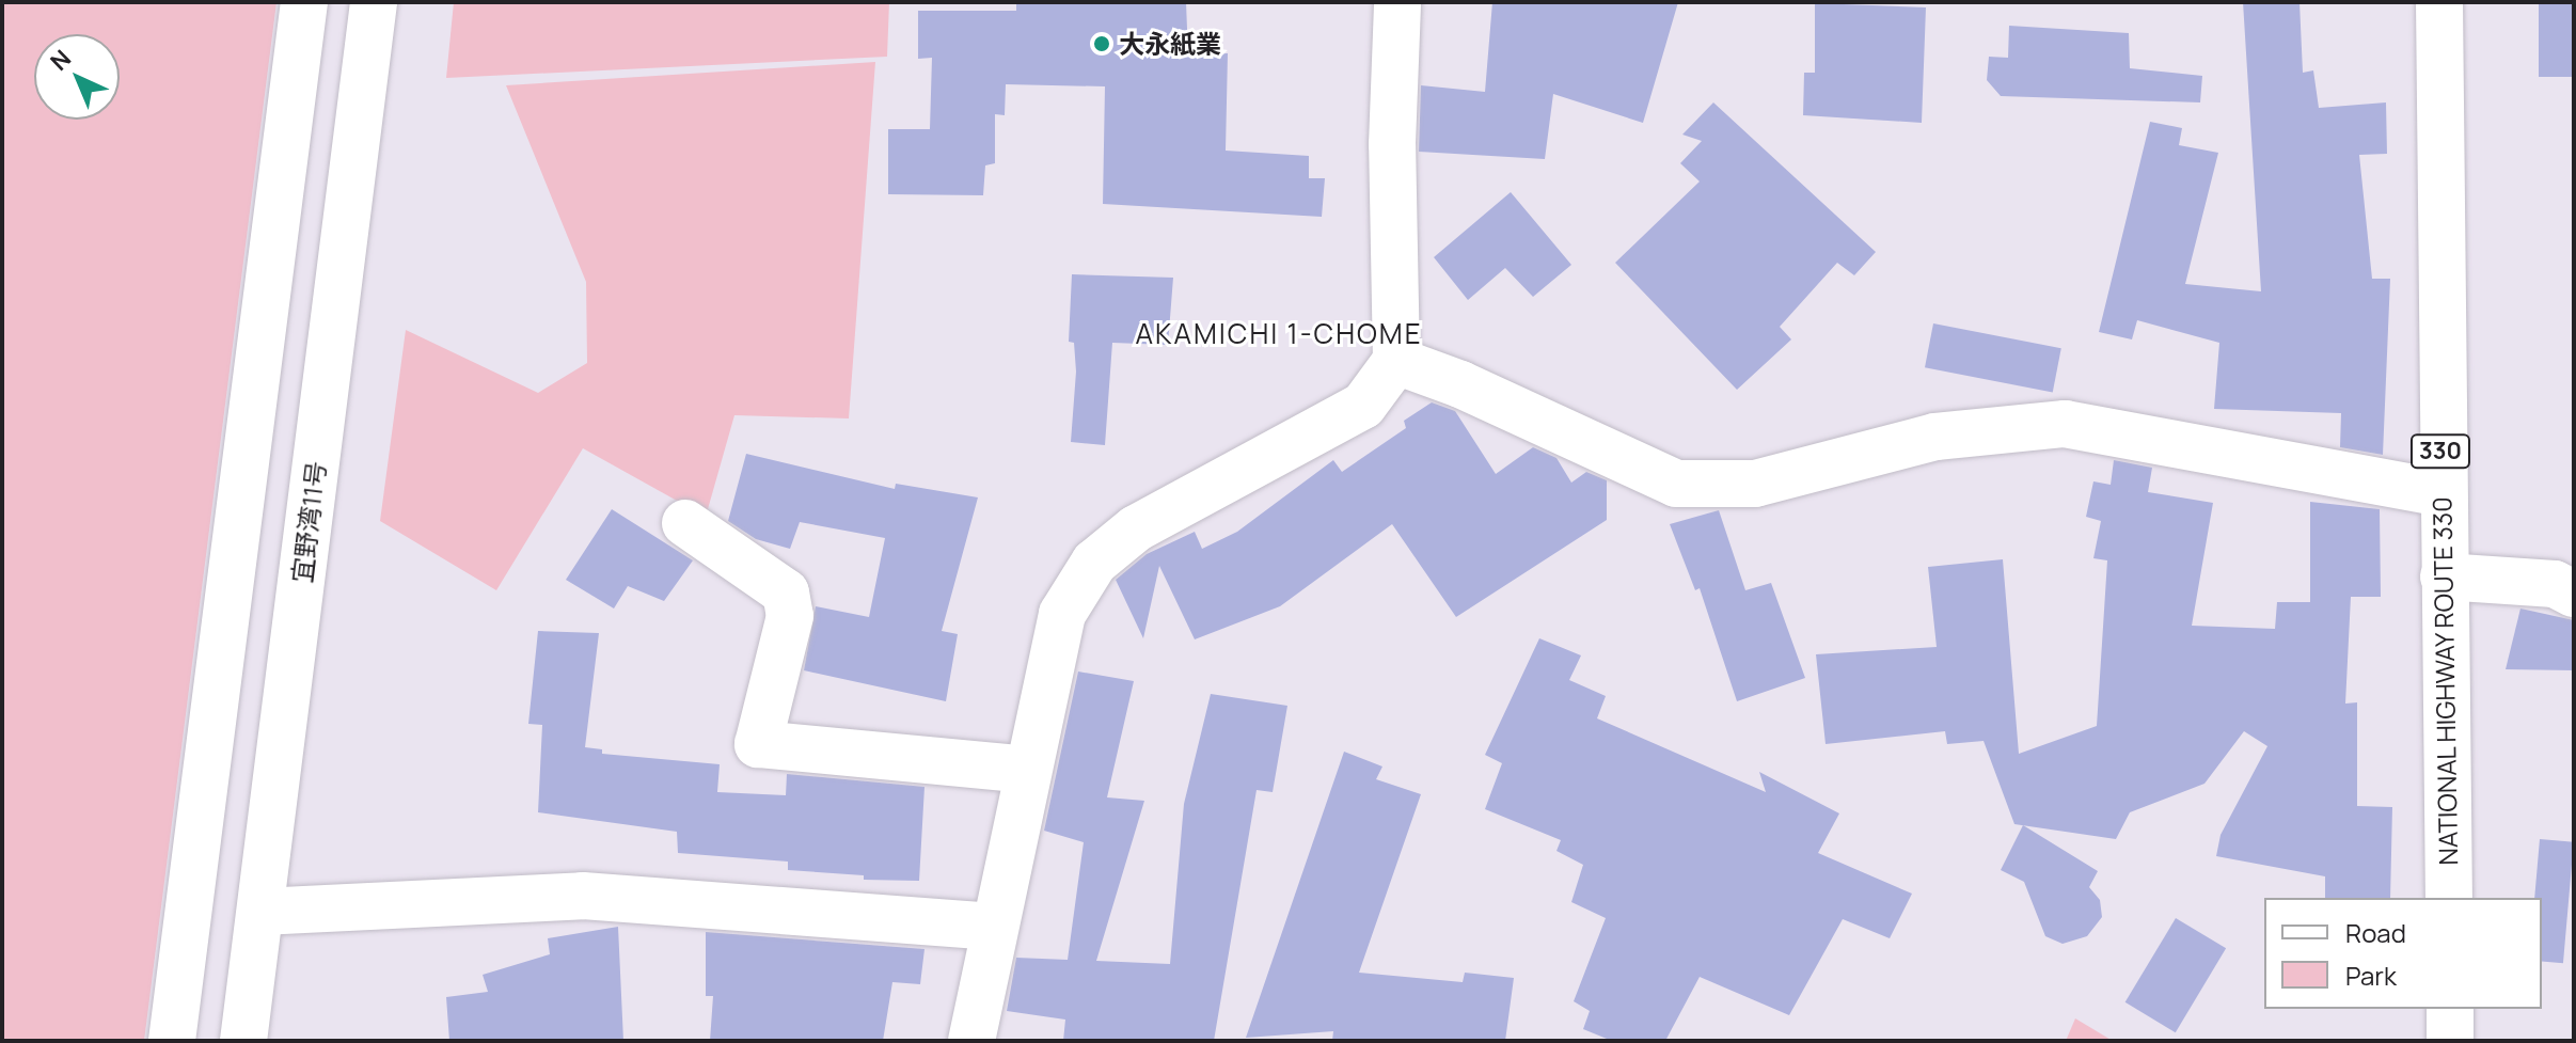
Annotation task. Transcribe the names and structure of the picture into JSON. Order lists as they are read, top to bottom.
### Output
{
  "streets": {
    "main road": ["330", "宜野湾11号", "NATIONAL HIGHWAY ROUTE 330"]
  },
  "districts": ["AKAMICHI 1-CHOME"],
  "places": ["大永紙業"],
  "legend": ["Road", "Park"],
  "north": "top left"
}
